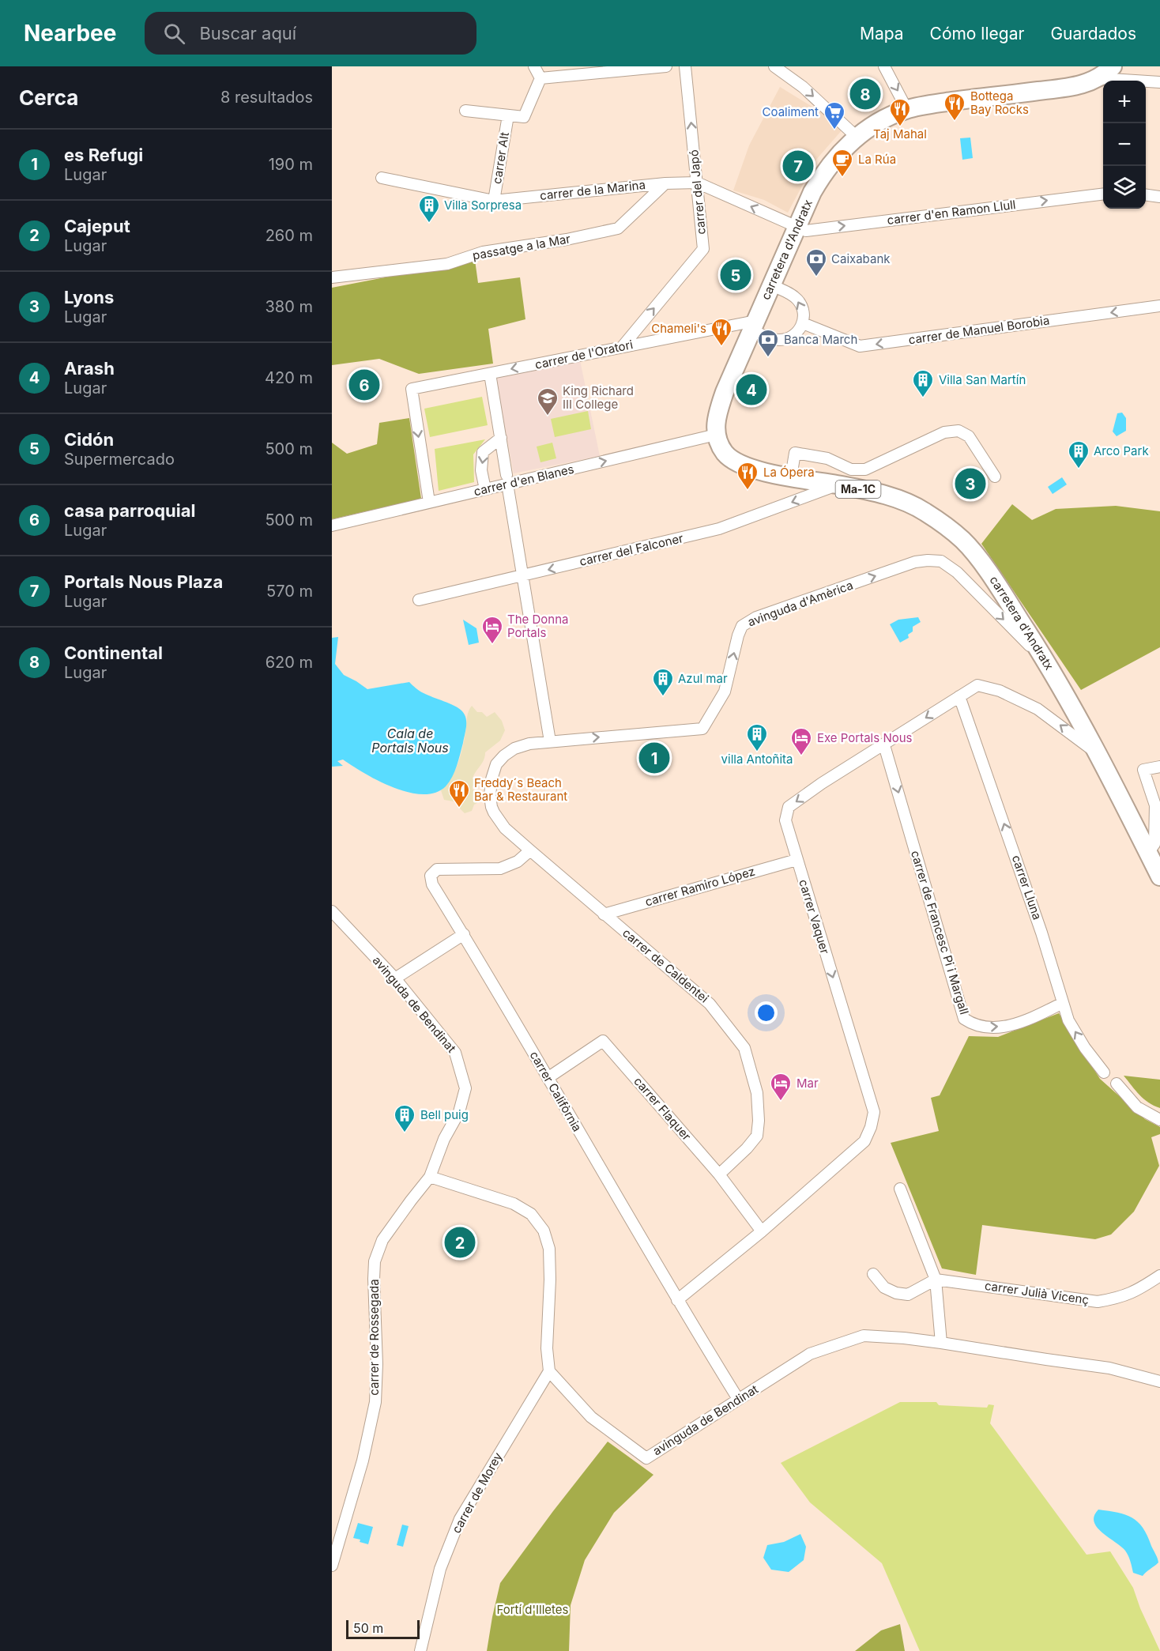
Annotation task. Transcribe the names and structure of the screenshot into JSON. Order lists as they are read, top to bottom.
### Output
{
  "streets": {
    "main road": ["carretera d'Andratx", "Ma-1C"],
    "street": [
      "carrer Alt",
      "carrer de la Marina",
      "carrer del Japó",
      "carrer d'en Ramon Llull",
      "passatge a la Mar",
      "carrer de Manuel Borobia",
      "carrer de l'Oratori",
      "carrer d'en Blanes",
      "carrer del Falconer",
      "avinguda d'Amèrica",
      "carrer Ramiro López",
      "carrer Lluna",
      "carrer Vaquer",
      "carrer de Francesc Pi i Margall",
      "carrer de Caldentei",
      "avinguda de Bendinat",
      "carrer Califòrnia",
      "carrer Flaquer",
      "carrer Julià Vicenç",
      "carrer de Rossegada",
      "carrer de Morey"
    ]
  },
  "crossings": [
    ["carrer Alt", "carrer de la Marina"],
    ["carrer de la Marina", "carrer del Japó"],
    ["carrer de la Marina", "carrer d'en Ramon Llull"],
    ["carrer de la Marina", "passatge a la Mar"],
    ["carrer de la Marina", "carretera d'Andratx"],
    ["carrer del Japó", "carrer de l'Oratori"],
    ["carrer d'en Ramon Llull", "carretera d'Andratx"],
    ["carretera d'Andratx", "carrer de Manuel Borobia"],
    ["carretera d'Andratx", "carrer de l'Oratori"],
    ["carretera d'Andratx", "carrer d'en Blanes"],
    ["carretera d'Andratx", "carrer del Falconer"],
    ["carretera d'Andratx", "avinguda d'Amèrica"],
    ["carretera d'Andratx", "carrer Vaquer"],
    ["carrer de Manuel Borobia", "carrer de l'Oratori"],
    ["carrer de l'Oratori", "carrer d'en Blanes"],
    ["avinguda d'Amèrica", "carrer de Caldentei"],
    ["carrer Ramiro López", "carrer Vaquer"],
    ["carrer Ramiro López", "carrer de Caldentei"],
    ["carrer Lluna", "carrer Vaquer"],
    ["carrer Lluna", "carrer de Francesc Pi i Margall"],
    ["carrer Vaquer", "carrer de Francesc Pi i Margall"],
    ["carrer Vaquer", "carrer Califòrnia"],
    ["carrer Vaquer", "carrer Flaquer"],
    ["carrer de Caldentei", "carrer Califòrnia"],
    ["carrer de Caldentei", "carrer Flaquer"],
    ["avinguda de Bendinat", "carrer Califòrnia"],
    ["avinguda de Bendinat", "carrer de Rossegada"],
    ["avinguda de Bendinat", "carrer de Morey"],
    ["carrer Califòrnia", "carrer Flaquer"]
  ],
  "one_way": [
    "carrer del Japó",
    "carrer d'en Ramon Llull",
    "carrer de Manuel Borobia",
    "carrer d'en Blanes",
    "carrer del Falconer",
    "avinguda d'Amèrica",
    "carrer Lluna",
    "carrer de Francesc Pi i Margall"
  ],
  "water": ["Cala de Portals Nous"],
  "parks": ["Fortí d'Illetes"],
  "places": {
    "restaurant": [
      "Bottega Bay Rocks",
      "Taj Mahal",
      "Chameli's",
      "La Ópera",
      "Freddy´s Beach Bar & Restaurant"
    ],
    "supermarket": ["Coaliment"],
    "cafe": ["La Rúa"],
    "building": [
      "Villa Sorpresa",
      "Villa San Martín",
      "Arco Park",
      "Azul mar",
      "villa Antoñita",
      "Bell puig"
    ],
    "bank": ["Caixabank", "Banca March"],
    "school or university": ["King Richard III College"],
    "hotel": ["The Donna Portals", "Exe Portals Nous", "Mar"]
  },
  "scale_bar": "50 m",
  "page": {
    "header": "Nearbee",
    "search": "Buscar aquí",
    "nav": ["Mapa", "Cómo llegar", "Guardados"],
    "heading": ["Cerca", "8 resultados"],
    "pins": [
      "8",
      "7",
      "5",
      "6",
      "4",
      "3",
      "1",
      "2"
    ],
    "map_buttons": ["+", "−"],
    "list": [
      {
        "mark": "1",
        "name": "es Refugi",
        "note": "Lugar",
        "value": "190 m"
      },
      {
        "mark": "2",
        "name": "Cajeput",
        "note": "Lugar",
        "value": "260 m"
      },
      {
        "mark": "3",
        "name": "Lyons",
        "note": "Lugar",
        "value": "380 m"
      },
      {
        "mark": "4",
        "name": "Arash",
        "note": "Lugar",
        "value": "420 m"
      },
      {
        "mark": "5",
        "name": "Cidón",
        "note": "Supermercado",
        "value": "500 m"
      },
      {
        "mark": "6",
        "name": "casa parroquial",
        "note": "Lugar",
        "value": "500 m"
      },
      {
        "mark": "7",
        "name": "Portals Nous Plaza",
        "note": "Lugar",
        "value": "570 m"
      },
      {
        "mark": "8",
        "name": "Continental",
        "note": "Lugar",
        "value": "620 m"
      }
    ],
    "scale": "50 m"
  }
}
